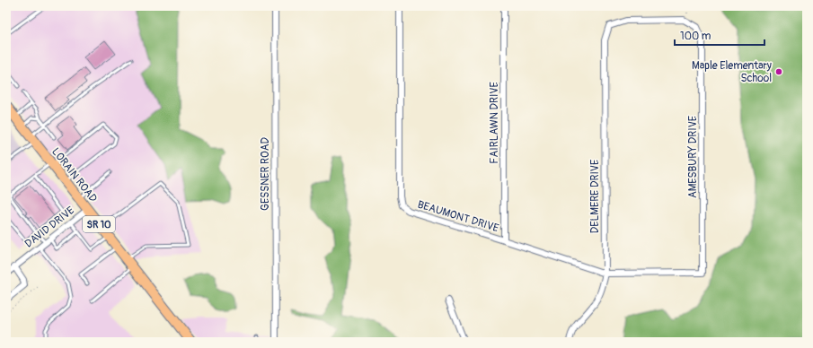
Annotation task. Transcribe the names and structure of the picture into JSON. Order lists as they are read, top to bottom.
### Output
{
  "streets": {
    "main road": ["LORAIN ROAD", "SR 10"],
    "street": [
      "FAIRLAWN DRIVE",
      "AMESBURY DRIVE",
      "GESSNER ROAD",
      "DELMERE DRIVE",
      "BEAUMONT DRIVE",
      "DAVID DRIVE"
    ]
  },
  "crossings": [
    ["FAIRLAWN DRIVE", "BEAUMONT DRIVE"],
    ["AMESBURY DRIVE", "DELMERE DRIVE"],
    ["AMESBURY DRIVE", "BEAUMONT DRIVE"],
    ["LORAIN ROAD", "DAVID DRIVE"],
    ["DELMERE DRIVE", "BEAUMONT DRIVE"]
  ],
  "places": ["Maple Elementary School"],
  "scale_bar": "100 m"
}
